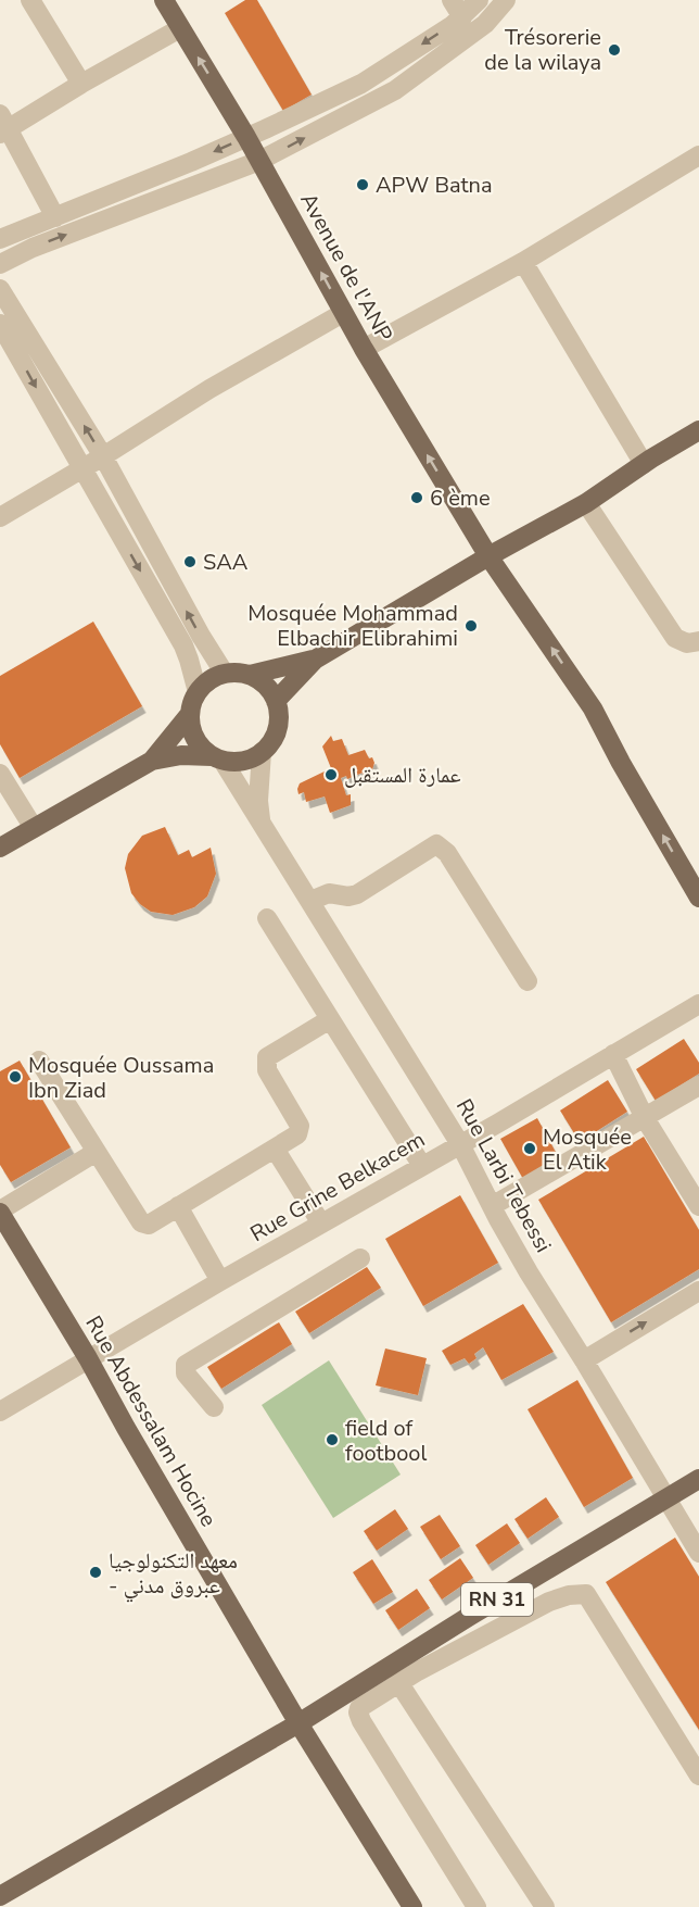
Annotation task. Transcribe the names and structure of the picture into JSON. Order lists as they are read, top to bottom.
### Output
{
  "streets": {
    "main road": ["Avenue de l'ANP", "Rue Abdessalam Hocine", "RN 31"],
    "street": ["Rue Larbi Tebessi", "Rue Grine Belkacem"]
  },
  "crossings": [
    ["Rue Larbi Tebessi", "Rue Grine Belkacem"],
    ["Rue Larbi Tebessi", "RN 31"],
    ["Rue Grine Belkacem", "Rue Abdessalam Hocine"],
    ["Rue Abdessalam Hocine", "RN 31"]
  ],
  "one_way": ["Avenue de l'ANP"],
  "places": [
    "Trésorerie de la wilaya",
    "APW Batna",
    "6 ème",
    "SAA",
    "Mosquée Mohammad Elbachir Elibrahimi",
    "عمارة المستقبل",
    "Mosquée Oussama Ibn Ziad",
    "Mosquée El Atik",
    "field of footbool",
    "معهد التكنولوجيا - عبروق مدني"
  ]
}
